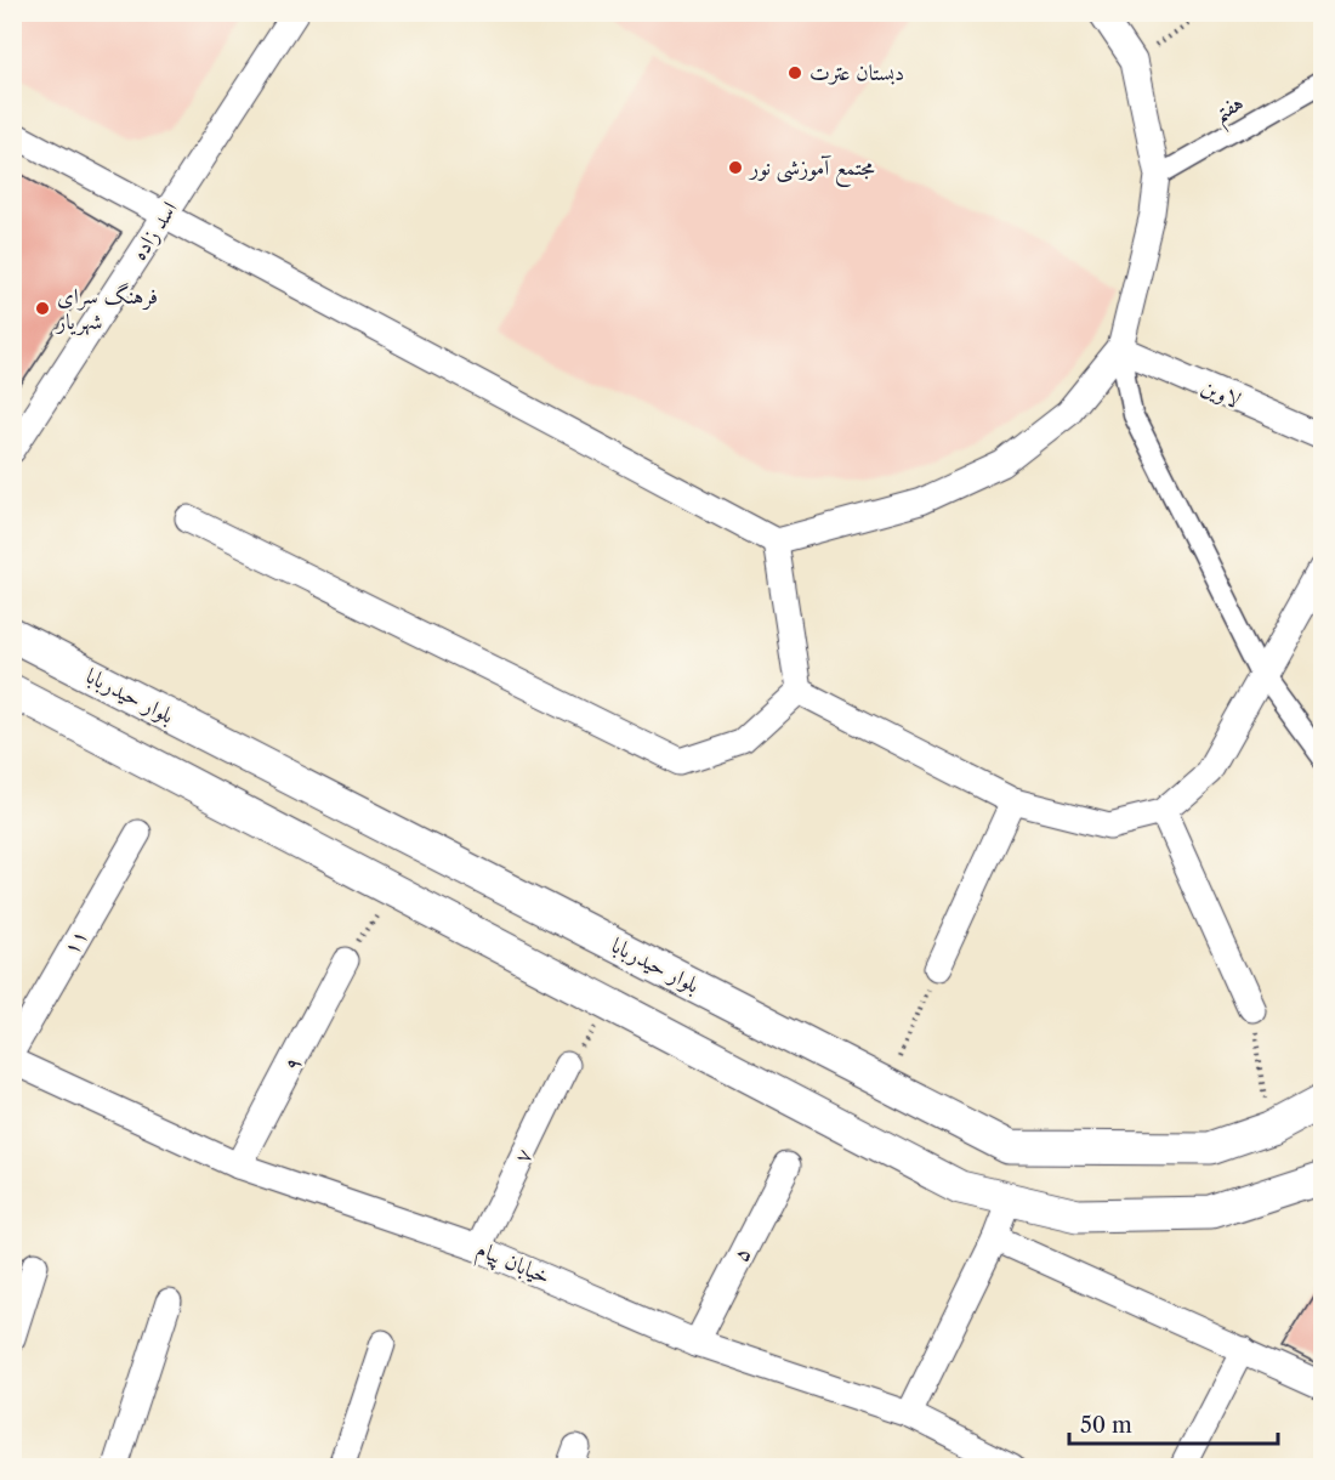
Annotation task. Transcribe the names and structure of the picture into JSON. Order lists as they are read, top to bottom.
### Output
{
  "streets": {
    "street": [
      "هفتم",
      "اسد زاده",
      "لاوین",
      "بلوار حیدربابا",
      "۱۱",
      "۹",
      "۷",
      "۵",
      "خیابان پیام"
    ]
  },
  "crossings": [
    ["۹", "خیابان پیام"],
    ["۷", "خیابان پیام"],
    ["۵", "خیابان پیام"]
  ],
  "places": ["دبستان عترت", "مجتمع آموزشی نور", "فرهنگ سرای شهریار"],
  "scale_bar": "50 m"
}
